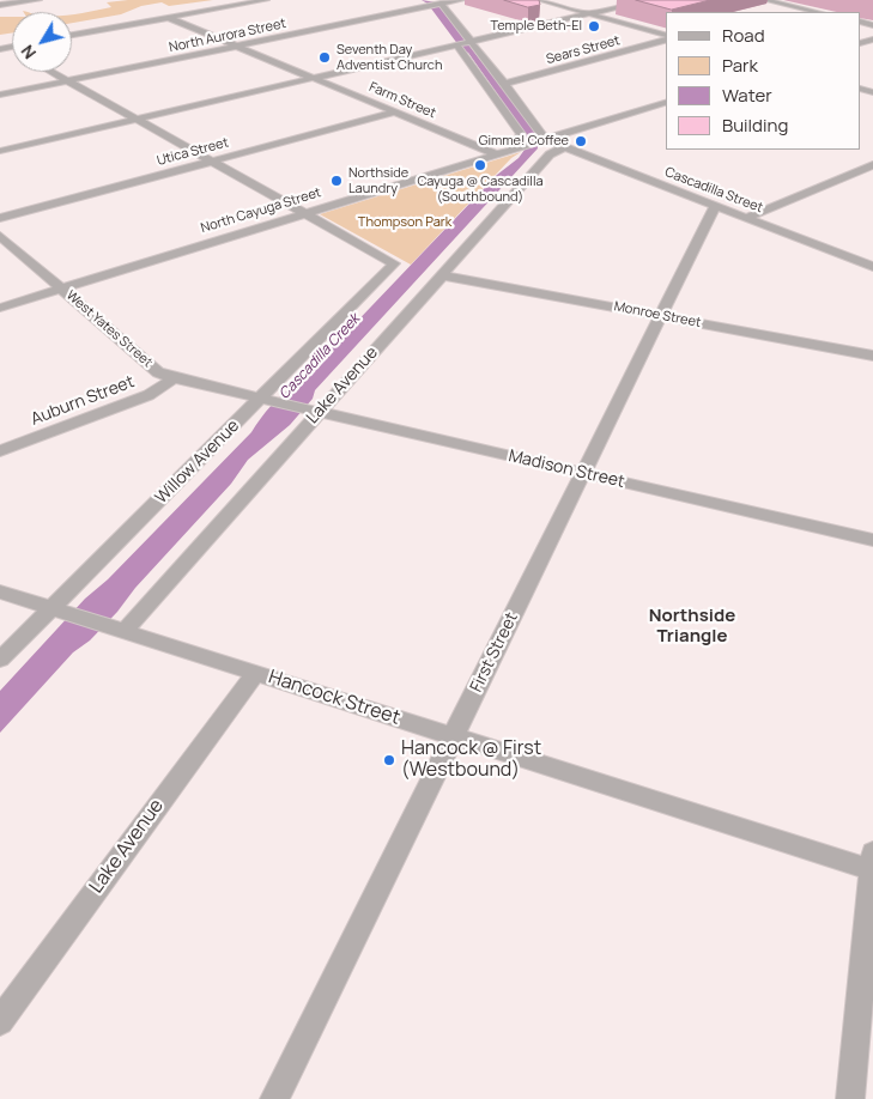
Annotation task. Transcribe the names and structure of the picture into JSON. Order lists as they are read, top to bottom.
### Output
{
  "streets": {
    "street": [
      "North Aurora Street",
      "Sears Street",
      "Farm Street",
      "Utica Street",
      "Cascadilla Street",
      "North Cayuga Street",
      "Monroe Street",
      "West Yates Street",
      "Lake Avenue",
      "Auburn Street",
      "Willow Avenue",
      "Madison Street",
      "First Street",
      "Hancock Street"
    ]
  },
  "crossings": [
    ["North Aurora Street", "Farm Street"],
    ["Farm Street", "Utica Street"],
    ["Farm Street", "North Cayuga Street"],
    ["Cascadilla Street", "North Cayuga Street"],
    ["Cascadilla Street", "Lake Avenue"],
    ["Cascadilla Street", "First Street"],
    ["North Cayuga Street", "West Yates Street"],
    ["North Cayuga Street", "Willow Avenue"],
    ["Monroe Street", "Lake Avenue"],
    ["Monroe Street", "First Street"],
    ["West Yates Street", "Auburn Street"],
    ["West Yates Street", "Willow Avenue"],
    ["West Yates Street", "Madison Street"],
    ["Lake Avenue", "Madison Street"],
    ["Lake Avenue", "Hancock Street"],
    ["Willow Avenue", "Madison Street"],
    ["Willow Avenue", "Hancock Street"],
    ["Madison Street", "First Street"],
    ["First Street", "Hancock Street"]
  ],
  "districts": ["Northside Triangle"],
  "water": ["Cascadilla Creek"],
  "parks": ["Thompson Park"],
  "places": [
    "Temple Beth-El",
    "Seventh Day Adventist Church",
    "Gimme! Coffee",
    "Cayuga @ Cascadilla (Southbound)",
    "Northside Laundry",
    "Hancock @ First (Westbound)"
  ],
  "legend": [
    "Road",
    "Park",
    "Water",
    "Building"
  ],
  "north": "bottom left"
}
